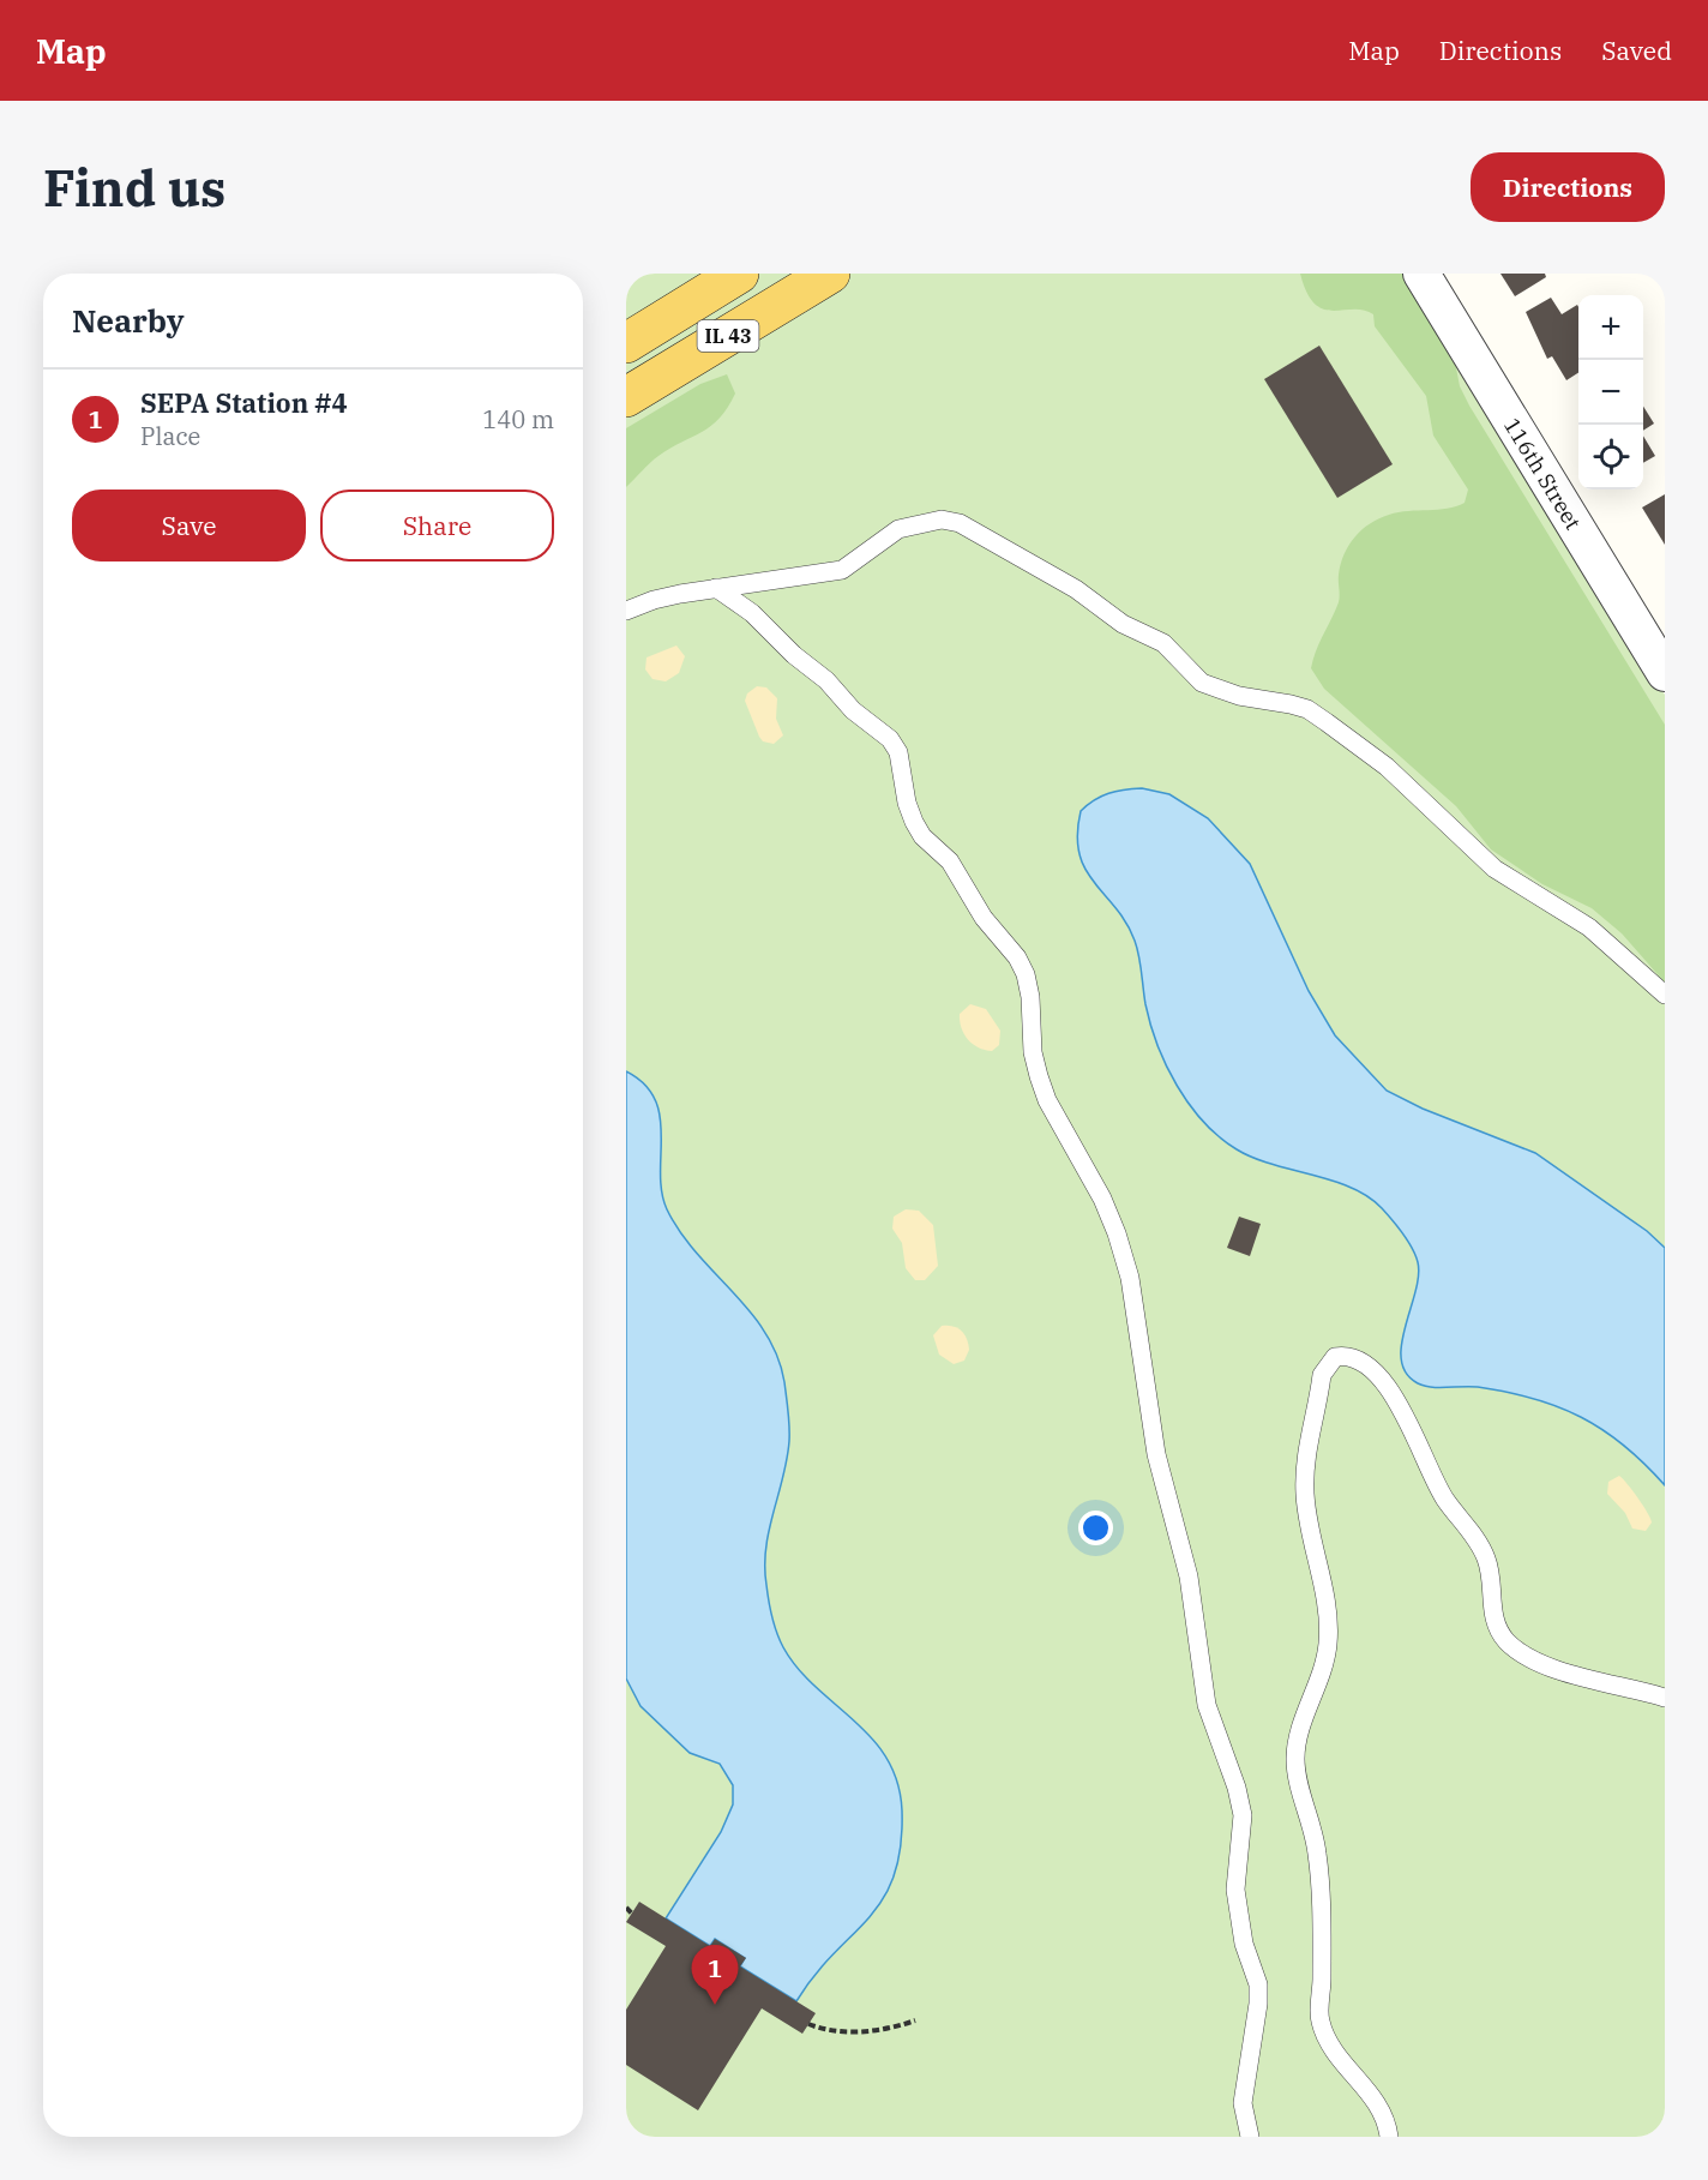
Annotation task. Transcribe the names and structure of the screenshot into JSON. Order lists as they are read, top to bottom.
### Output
{
  "streets": {
    "main road": ["IL 43"],
    "street": ["116th Street"]
  },
  "page": {
    "header": "Map",
    "nav": ["Map", "Directions", "Saved"],
    "buttons": [
      "Directions",
      ["Save", "Share"]
    ],
    "title": "Find us",
    "heading": "Nearby",
    "map_buttons": ["+", "−"],
    "list": [
      {
        "mark": "1",
        "name": "SEPA Station #4",
        "note": "Place",
        "value": "140 m"
      }
    ],
    "pins": "1"
  }
}
